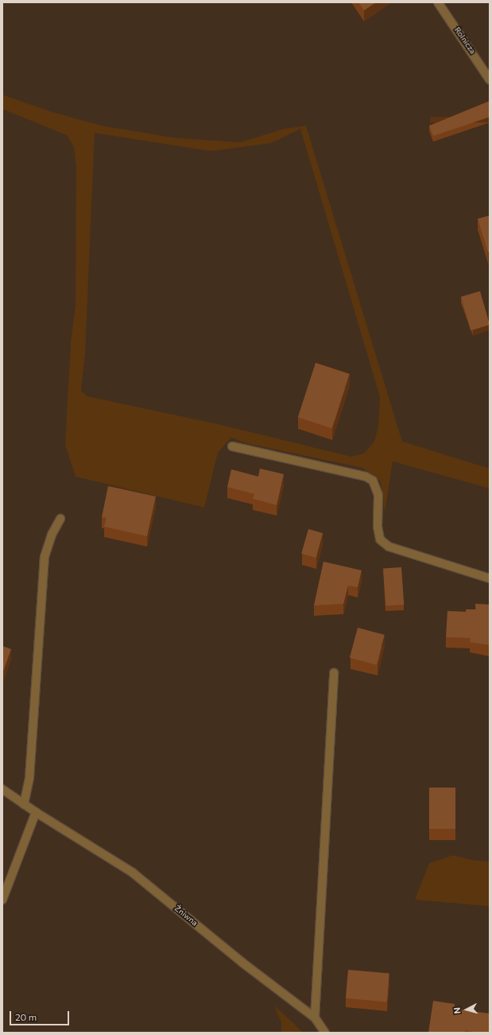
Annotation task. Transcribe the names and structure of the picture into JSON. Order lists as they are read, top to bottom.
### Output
{
  "streets": {
    "street": ["Rolnicza", "Żniwna"]
  },
  "scale_bar": "20 m",
  "north": "left"
}
